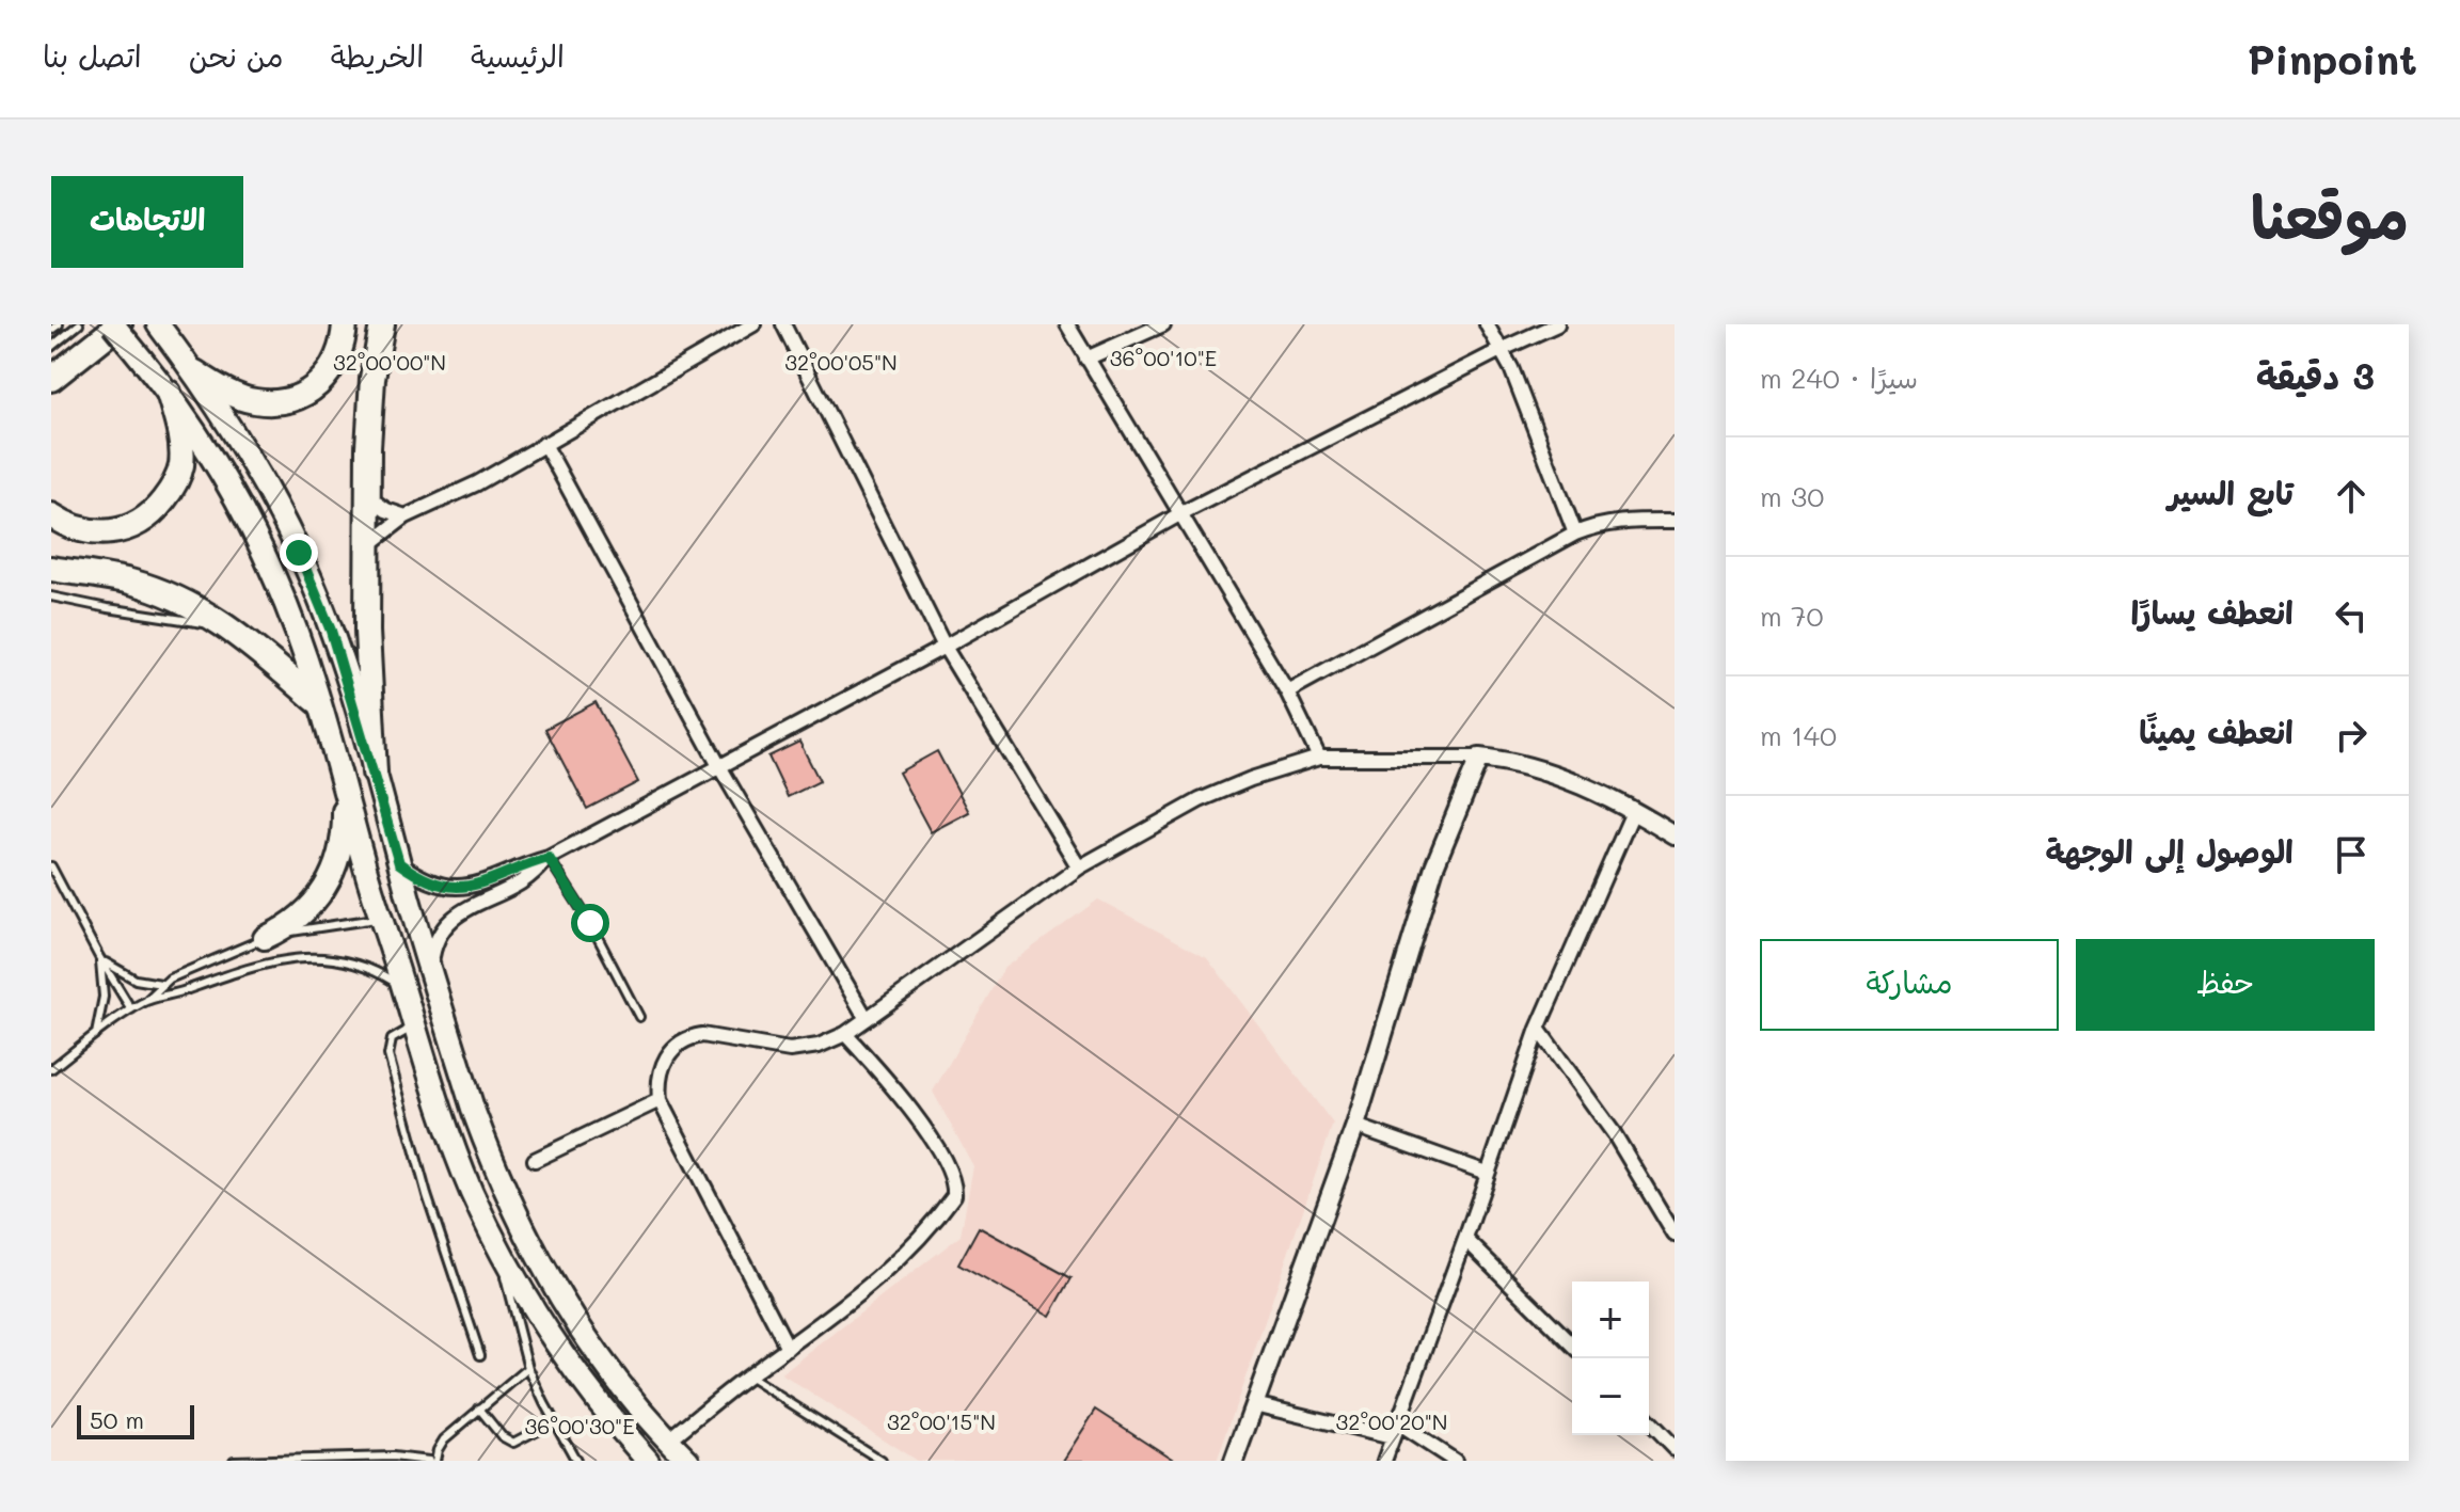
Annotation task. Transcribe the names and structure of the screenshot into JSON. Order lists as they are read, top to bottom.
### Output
{
  "scale_bar": "50 m",
  "page": {
    "header": "Pinpoint",
    "nav": [
      "الرئيسية",
      "الخريطة",
      "من نحن",
      "اتصل بنا"
    ],
    "title": "موقعنا",
    "buttons": [
      "الاتجاهات",
      ["حفظ", "مشاركة"]
    ],
    "heading": ["3 دقيقة", "سيرًا · 240 m"],
    "list": [
      ["تابع السير", "30 m"],
      ["انعطف يسارًا", "70 m"],
      ["انعطف يمينًا", "140 m"],
      "الوصول إلى الوجهة"
    ],
    "map_buttons": ["+", "−"],
    "scale": "50 m"
  },
  "coordinates": [
    "36°00'10\"E",
    "32°00'05\"N",
    "32°00'00\"N",
    "32°00'15\"N",
    "32°00'20\"N",
    "36°00'30\"E"
  ]
}
